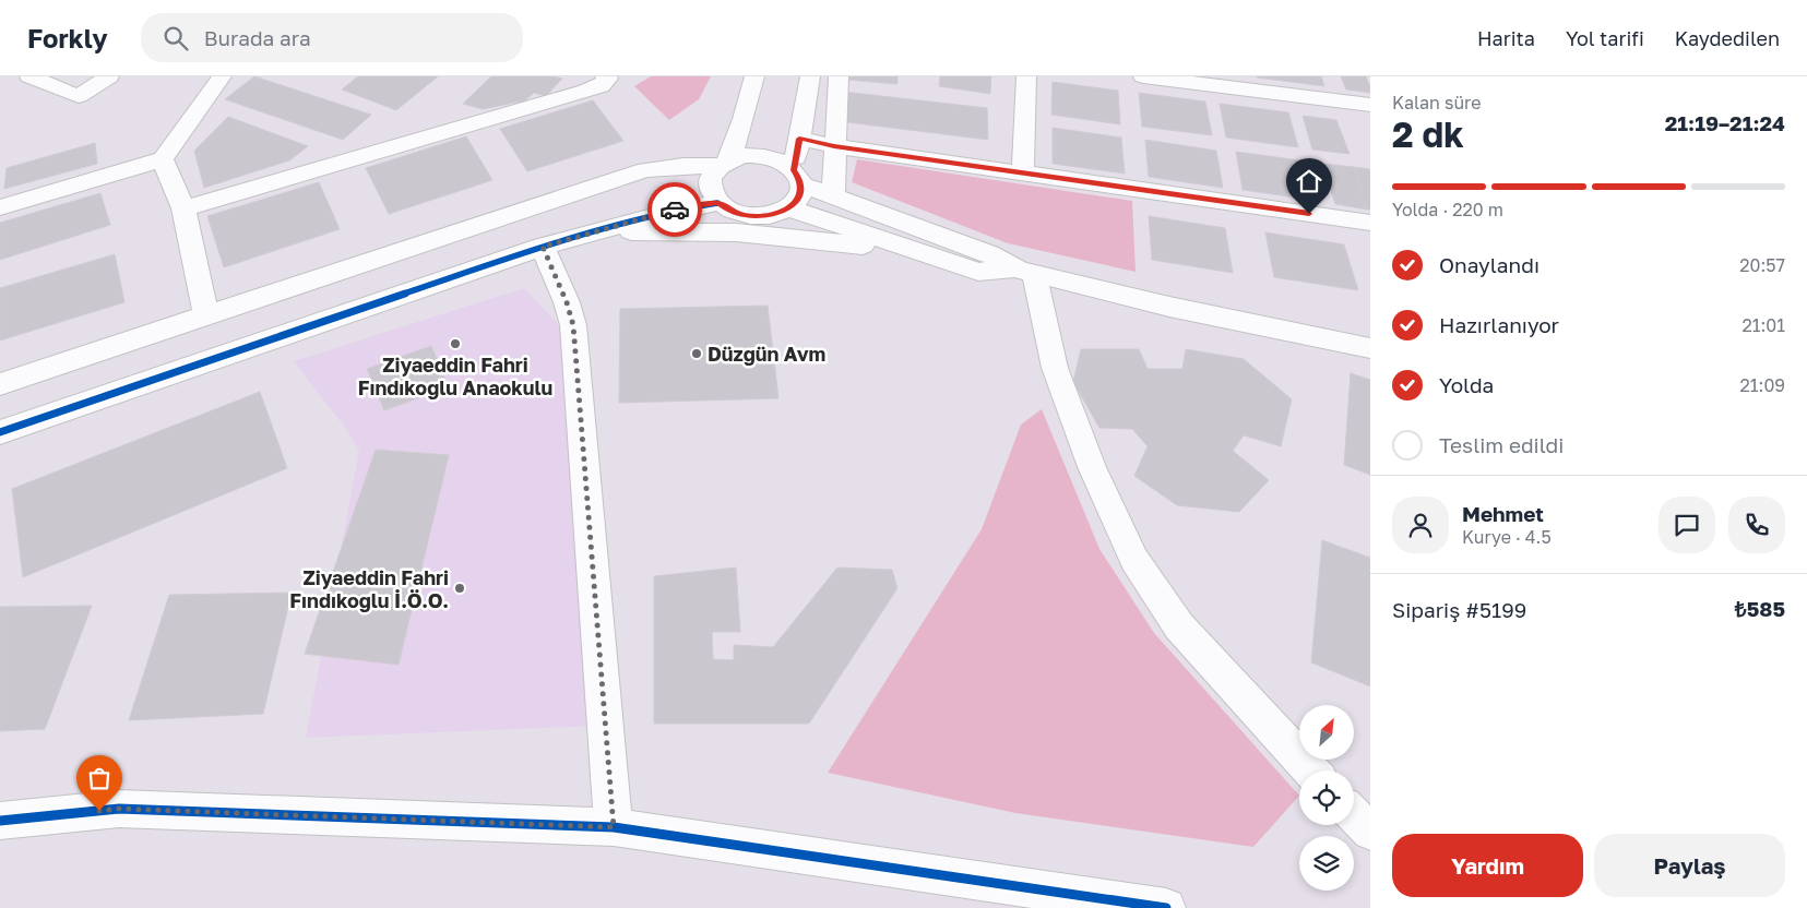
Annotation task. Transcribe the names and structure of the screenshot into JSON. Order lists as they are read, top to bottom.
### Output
{
  "places": ["Ziyaeddin Fahri Fındıkoğlu Anaokulu", "Düzgün Avm", "Ziyaeddin Fahri Fındıkoğlu İ.Ö.O."],
  "north": "top right",
  "page": {
    "header": "Forkly",
    "search": "Burada ara",
    "nav": ["Harita", "Yol tarifi", "Kaydedilen"],
    "heading": ["2 dk", "Kalan süre", "21:19–21:24"],
    "panel": [
      "Mehmet",
      "Kurye · 4.5",
      "Sipariş #5199",
      "₺585"
    ],
    "bar": "Yolda · 220 m",
    "list": [
      ["Onaylandı", "20:57"],
      ["Hazırlanıyor", "21:01"],
      ["Yolda", "21:09"],
      "Teslim edildi"
    ],
    "buttons": ["Yardım", "Paylaş"]
  }
}
